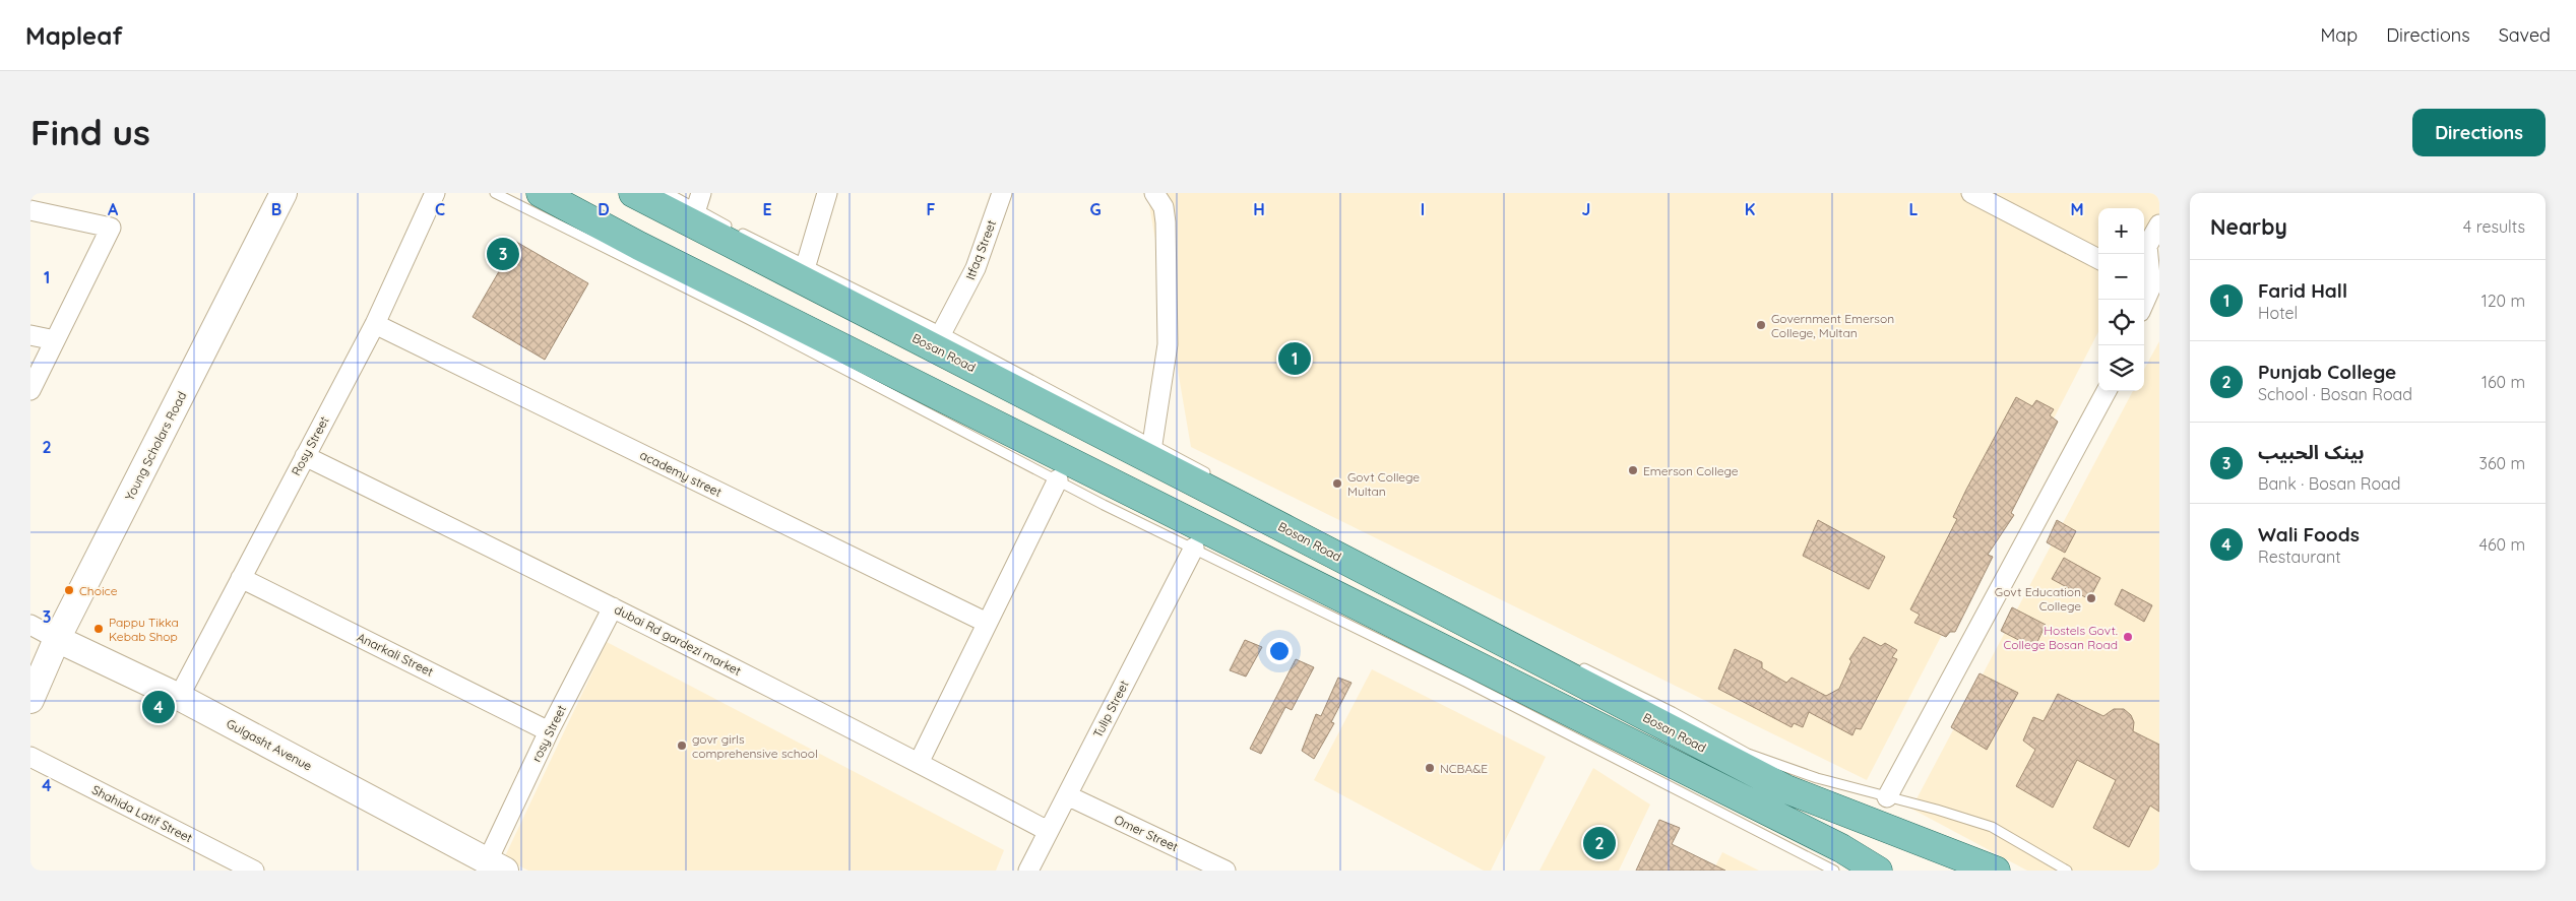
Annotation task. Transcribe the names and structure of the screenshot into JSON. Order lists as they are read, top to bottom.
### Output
{
  "streets": {
    "main road": ["Bosan Road"],
    "street": [
      "Itfaq Street",
      "Young Scholars Road",
      "Rosy Street",
      "academy street",
      "dubai Rd gardezi market",
      "Anarkali Street",
      "Tulip Street",
      "rosy Street",
      "Gulgasht Avenue",
      "Shahida Latif Street",
      "Omer Street"
    ]
  },
  "crossings": [
    ["Itfaq Street", "Bosan Road"],
    ["Young Scholars Road", "Gulgasht Avenue"],
    ["Rosy Street", "academy street"],
    ["Rosy Street", "dubai Rd gardezi market"],
    ["Rosy Street", "Anarkali Street"],
    ["Rosy Street", "Gulgasht Avenue"],
    ["dubai Rd gardezi market", "Tulip Street"],
    ["dubai Rd gardezi market", "rosy Street"],
    ["Anarkali Street", "rosy Street"],
    ["Tulip Street", "Omer Street"],
    ["rosy Street", "Gulgasht Avenue"]
  ],
  "places": [
    "Government Emerson College, Multan",
    "Emerson College",
    "Govt College Multan",
    "Choice",
    "Govt Education College",
    "Pappu Tikka Kebab Shop",
    "Hostels Govt. College Bosan Road",
    "govr girls comprehensive school",
    "NCBA&E"
  ],
  "page": {
    "header": "Mapleaf",
    "nav": ["Map", "Directions", "Saved"],
    "buttons": "Directions",
    "title": "Find us",
    "heading": ["Nearby", "4 results"],
    "map_buttons": ["+", "−"],
    "pins": [
      "3",
      "1",
      "4",
      "2"
    ],
    "list": [
      {
        "mark": "1",
        "name": "Farid Hall",
        "note": "Hotel",
        "value": "120 m"
      },
      {
        "mark": "2",
        "name": "Punjab College",
        "note": "School · Bosan Road",
        "value": "160 m"
      },
      {
        "mark": "3",
        "name": "بينک الحبيب",
        "note": "Bank · Bosan Road",
        "value": "360 m"
      },
      {
        "mark": "4",
        "name": "Wali Foods",
        "note": "Restaurant",
        "value": "460 m"
      }
    ]
  },
  "grid": {
    "columns": [
      "A",
      "B",
      "C",
      "D",
      "E",
      "F",
      "G",
      "H",
      "I",
      "J",
      "K",
      "L",
      "M"
    ],
    "rows": [
      "1",
      "2",
      "3",
      "4"
    ]
  }
}
